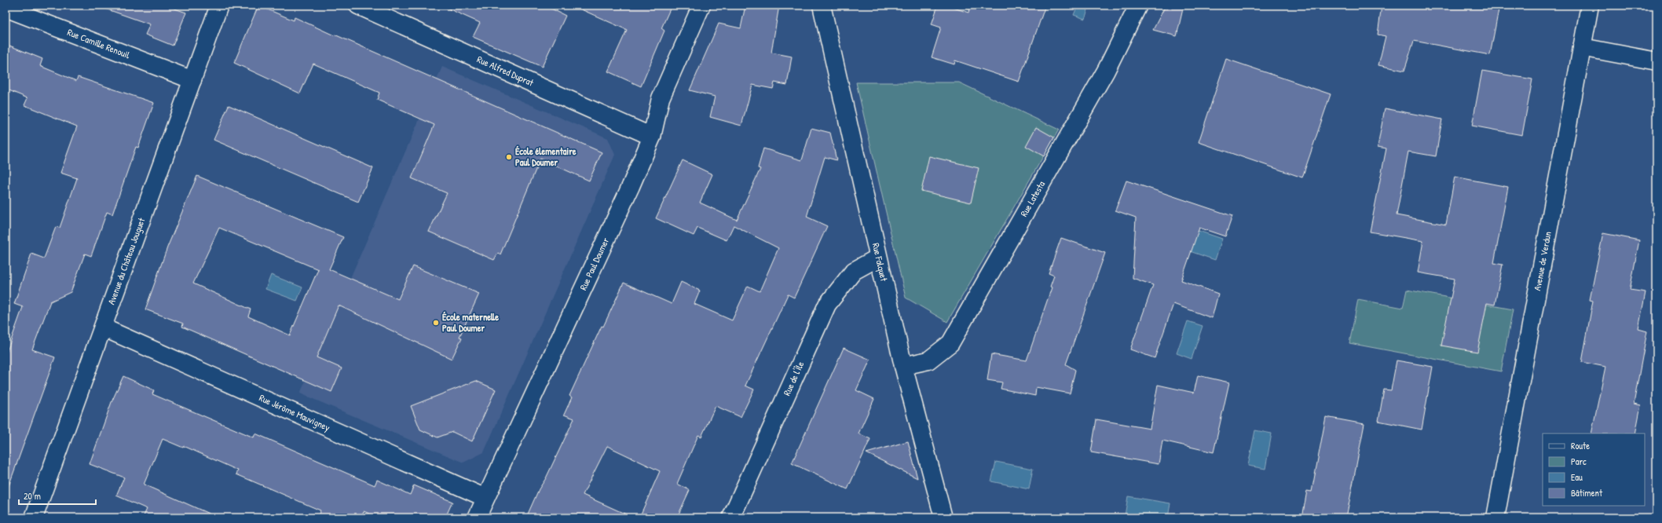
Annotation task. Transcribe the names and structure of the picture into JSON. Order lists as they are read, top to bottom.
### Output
{
  "streets": {
    "street": [
      "Rue Camille Renouil",
      "Rue Alfred Duprat",
      "Rue Latesta",
      "Avenue du Château Jouguet",
      "Avenue de Verdun",
      "Rue Falquet",
      "Rue Paul Doumer",
      "Rue de l'Île",
      "Rue Jérôme Mauvigney"
    ]
  },
  "crossings": [
    ["Rue Camille Renouil", "Avenue du Château Jouguet"],
    ["Rue Alfred Duprat", "Rue Paul Doumer"],
    ["Rue Latesta", "Rue Falquet"],
    ["Avenue du Château Jouguet", "Rue Jérôme Mauvigney"],
    ["Rue Falquet", "Rue de l'Île"],
    ["Rue Paul Doumer", "Rue Jérôme Mauvigney"]
  ],
  "places": ["École élementaire Paul Doumer", "École maternelle Paul Doumer"],
  "legend": [
    "Route",
    "Parc",
    "Eau",
    "Bâtiment"
  ],
  "scale_bar": "20 m"
}
